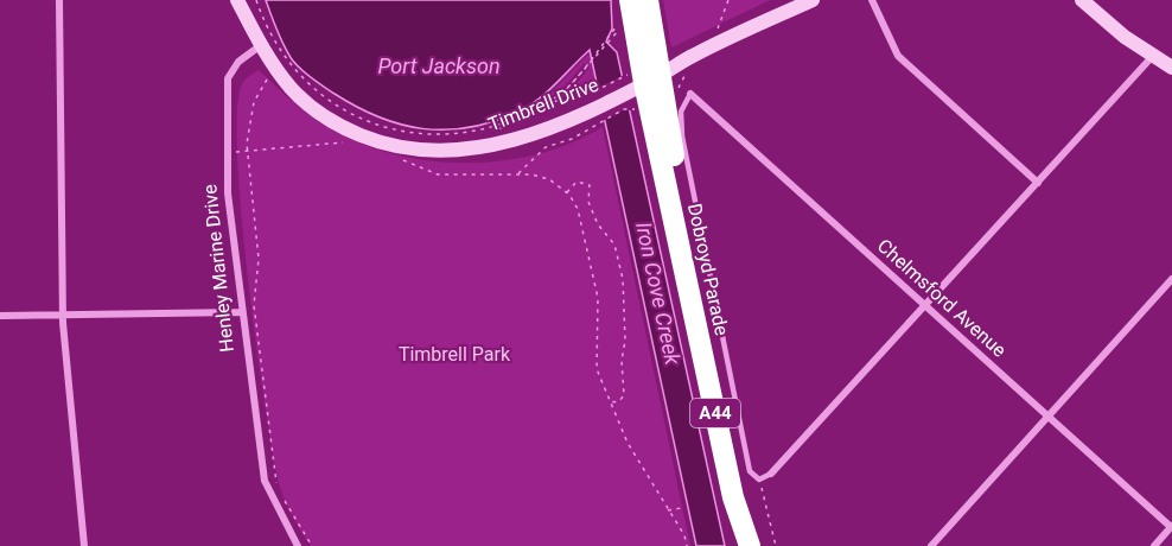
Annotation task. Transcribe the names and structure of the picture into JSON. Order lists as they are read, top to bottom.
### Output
{
  "streets": {
    "highway": ["Dobroyd Parade", "A44"],
    "main road": ["Timbrell Drive"],
    "street": ["Henley Marine Drive", "Chelmsford Avenue"]
  },
  "crossings": [
    ["Timbrell Drive", "Henley Marine Drive"],
    ["Timbrell Drive", "Dobroyd Parade"],
    ["Dobroyd Parade", "Chelmsford Avenue"]
  ],
  "water": ["Port Jackson", "Iron Cove Creek"],
  "parks": ["Timbrell Park"]
}
